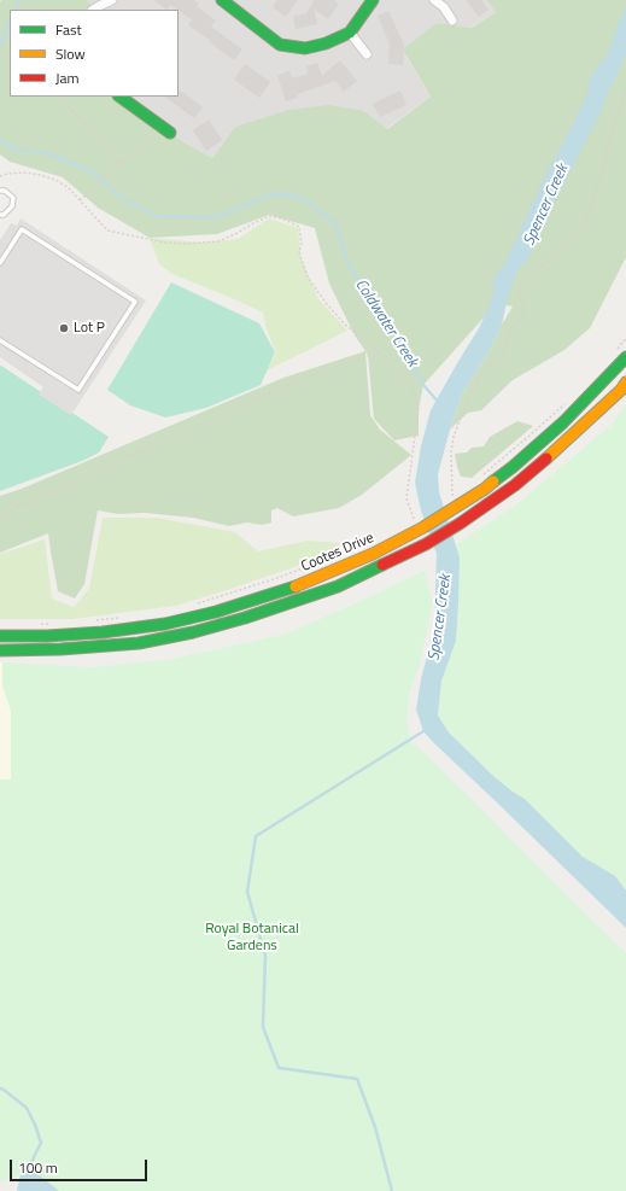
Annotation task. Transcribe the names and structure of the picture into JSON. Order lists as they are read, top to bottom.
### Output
{
  "streets": {
    "main road": ["Cootes Drive"]
  },
  "water": ["Spencer Creek", "Coldwater Creek"],
  "parks": ["Royal Botanical Gardens"],
  "places": ["Lot P"],
  "legend": ["Fast", "Slow", "Jam"],
  "scale_bar": "100 m"
}
